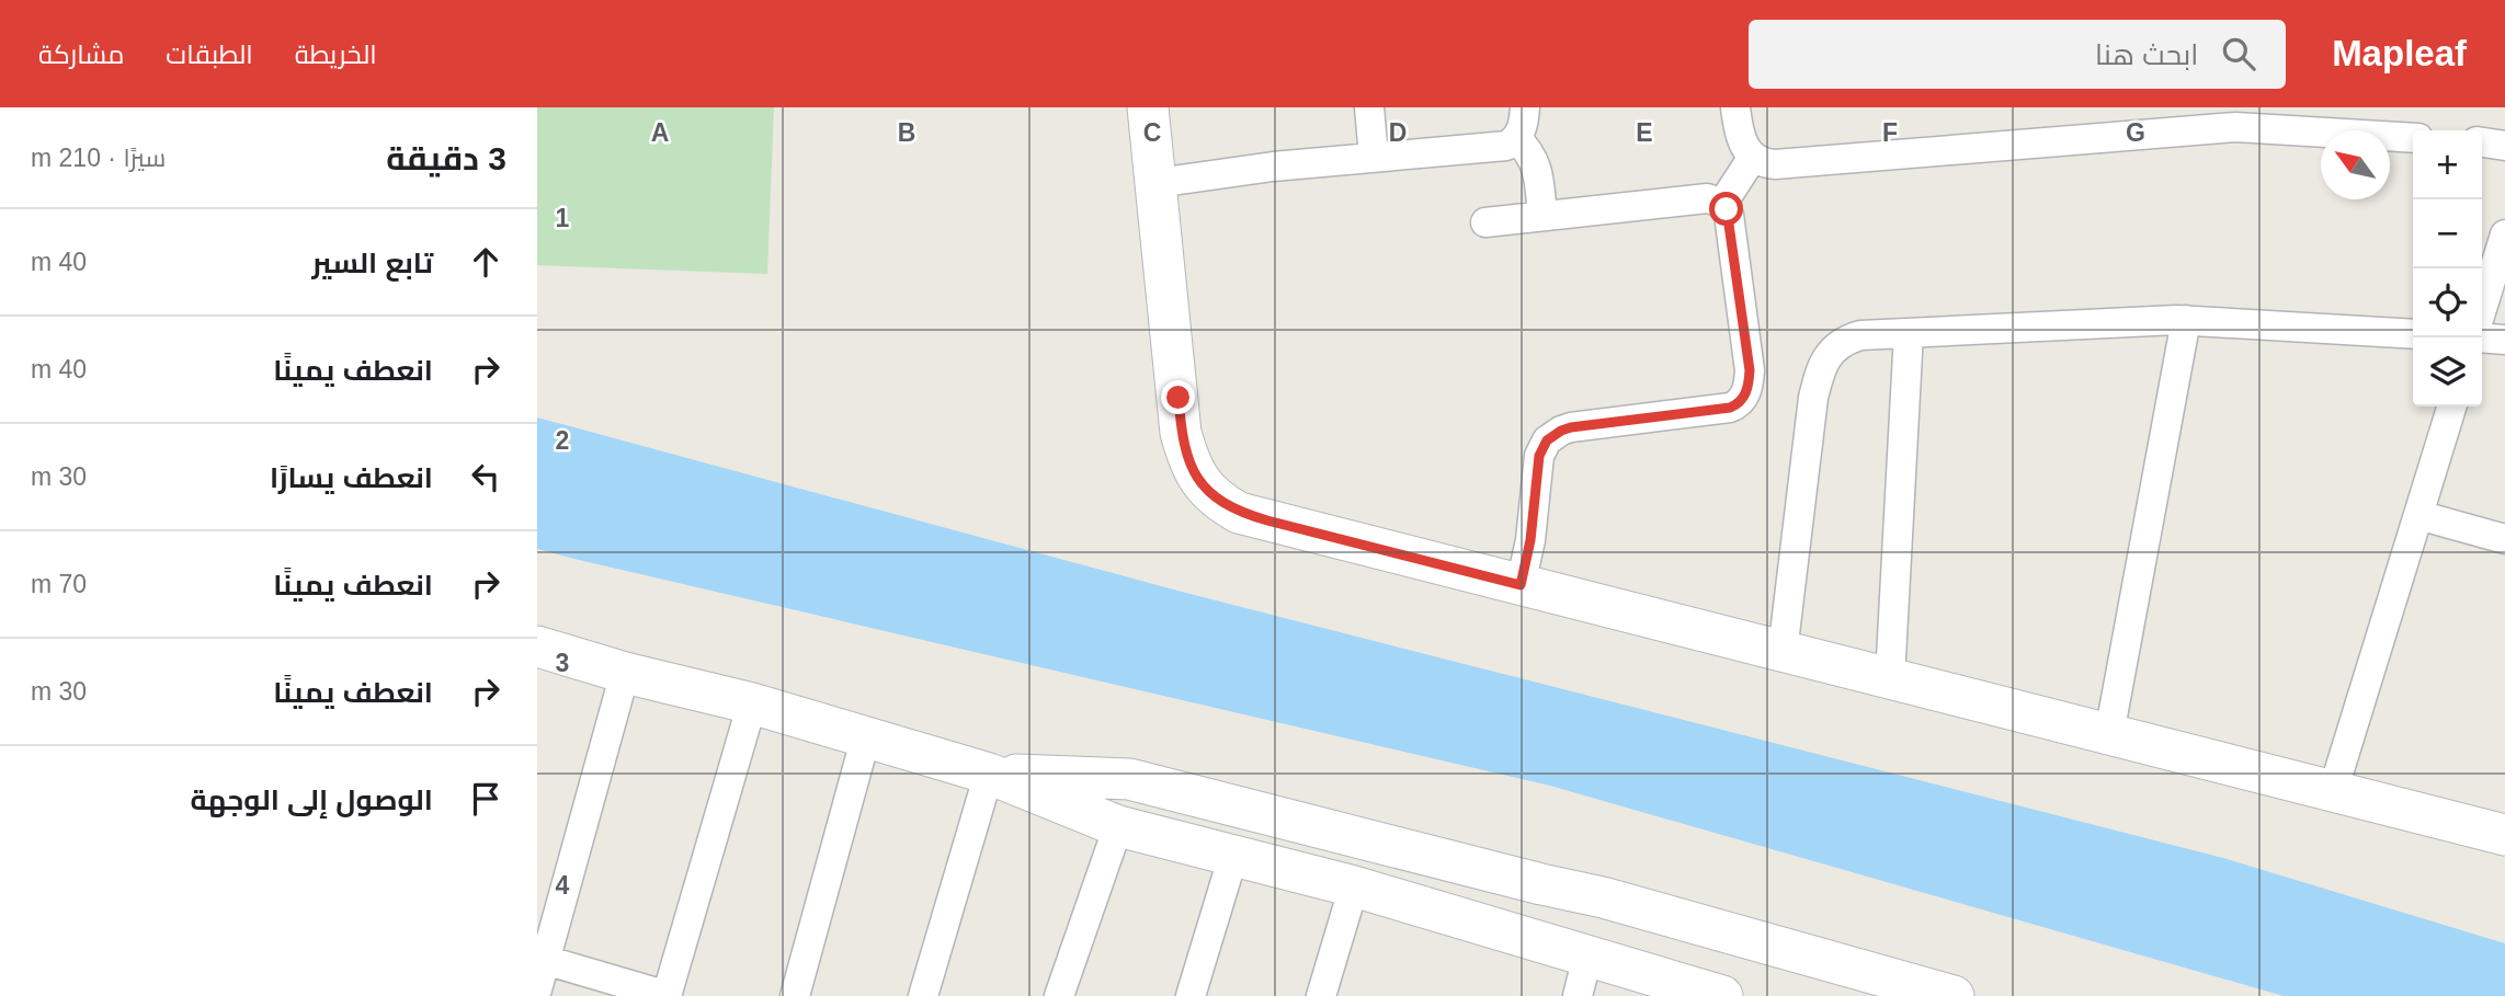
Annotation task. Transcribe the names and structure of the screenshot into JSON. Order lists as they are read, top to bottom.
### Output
{
  "north": "top left",
  "page": {
    "header": "Mapleaf",
    "search": "ابحث هنا",
    "nav": ["الخريطة", "الطبقات", "مشاركة"],
    "heading": ["3 دقيقة", "سيرًا · 210 m"],
    "map_buttons": ["+", "−"],
    "list": [
      ["تابع السير", "40 m"],
      ["انعطف يمينًا", "40 m"],
      ["انعطف يسارًا", "30 m"],
      ["انعطف يمينًا", "70 m"],
      ["انعطف يمينًا", "30 m"],
      "الوصول إلى الوجهة"
    ]
  },
  "grid": {
    "columns": [
      "A",
      "B",
      "C",
      "D",
      "E",
      "F",
      "G"
    ],
    "rows": [
      "1",
      "2",
      "3",
      "4"
    ]
  }
}
